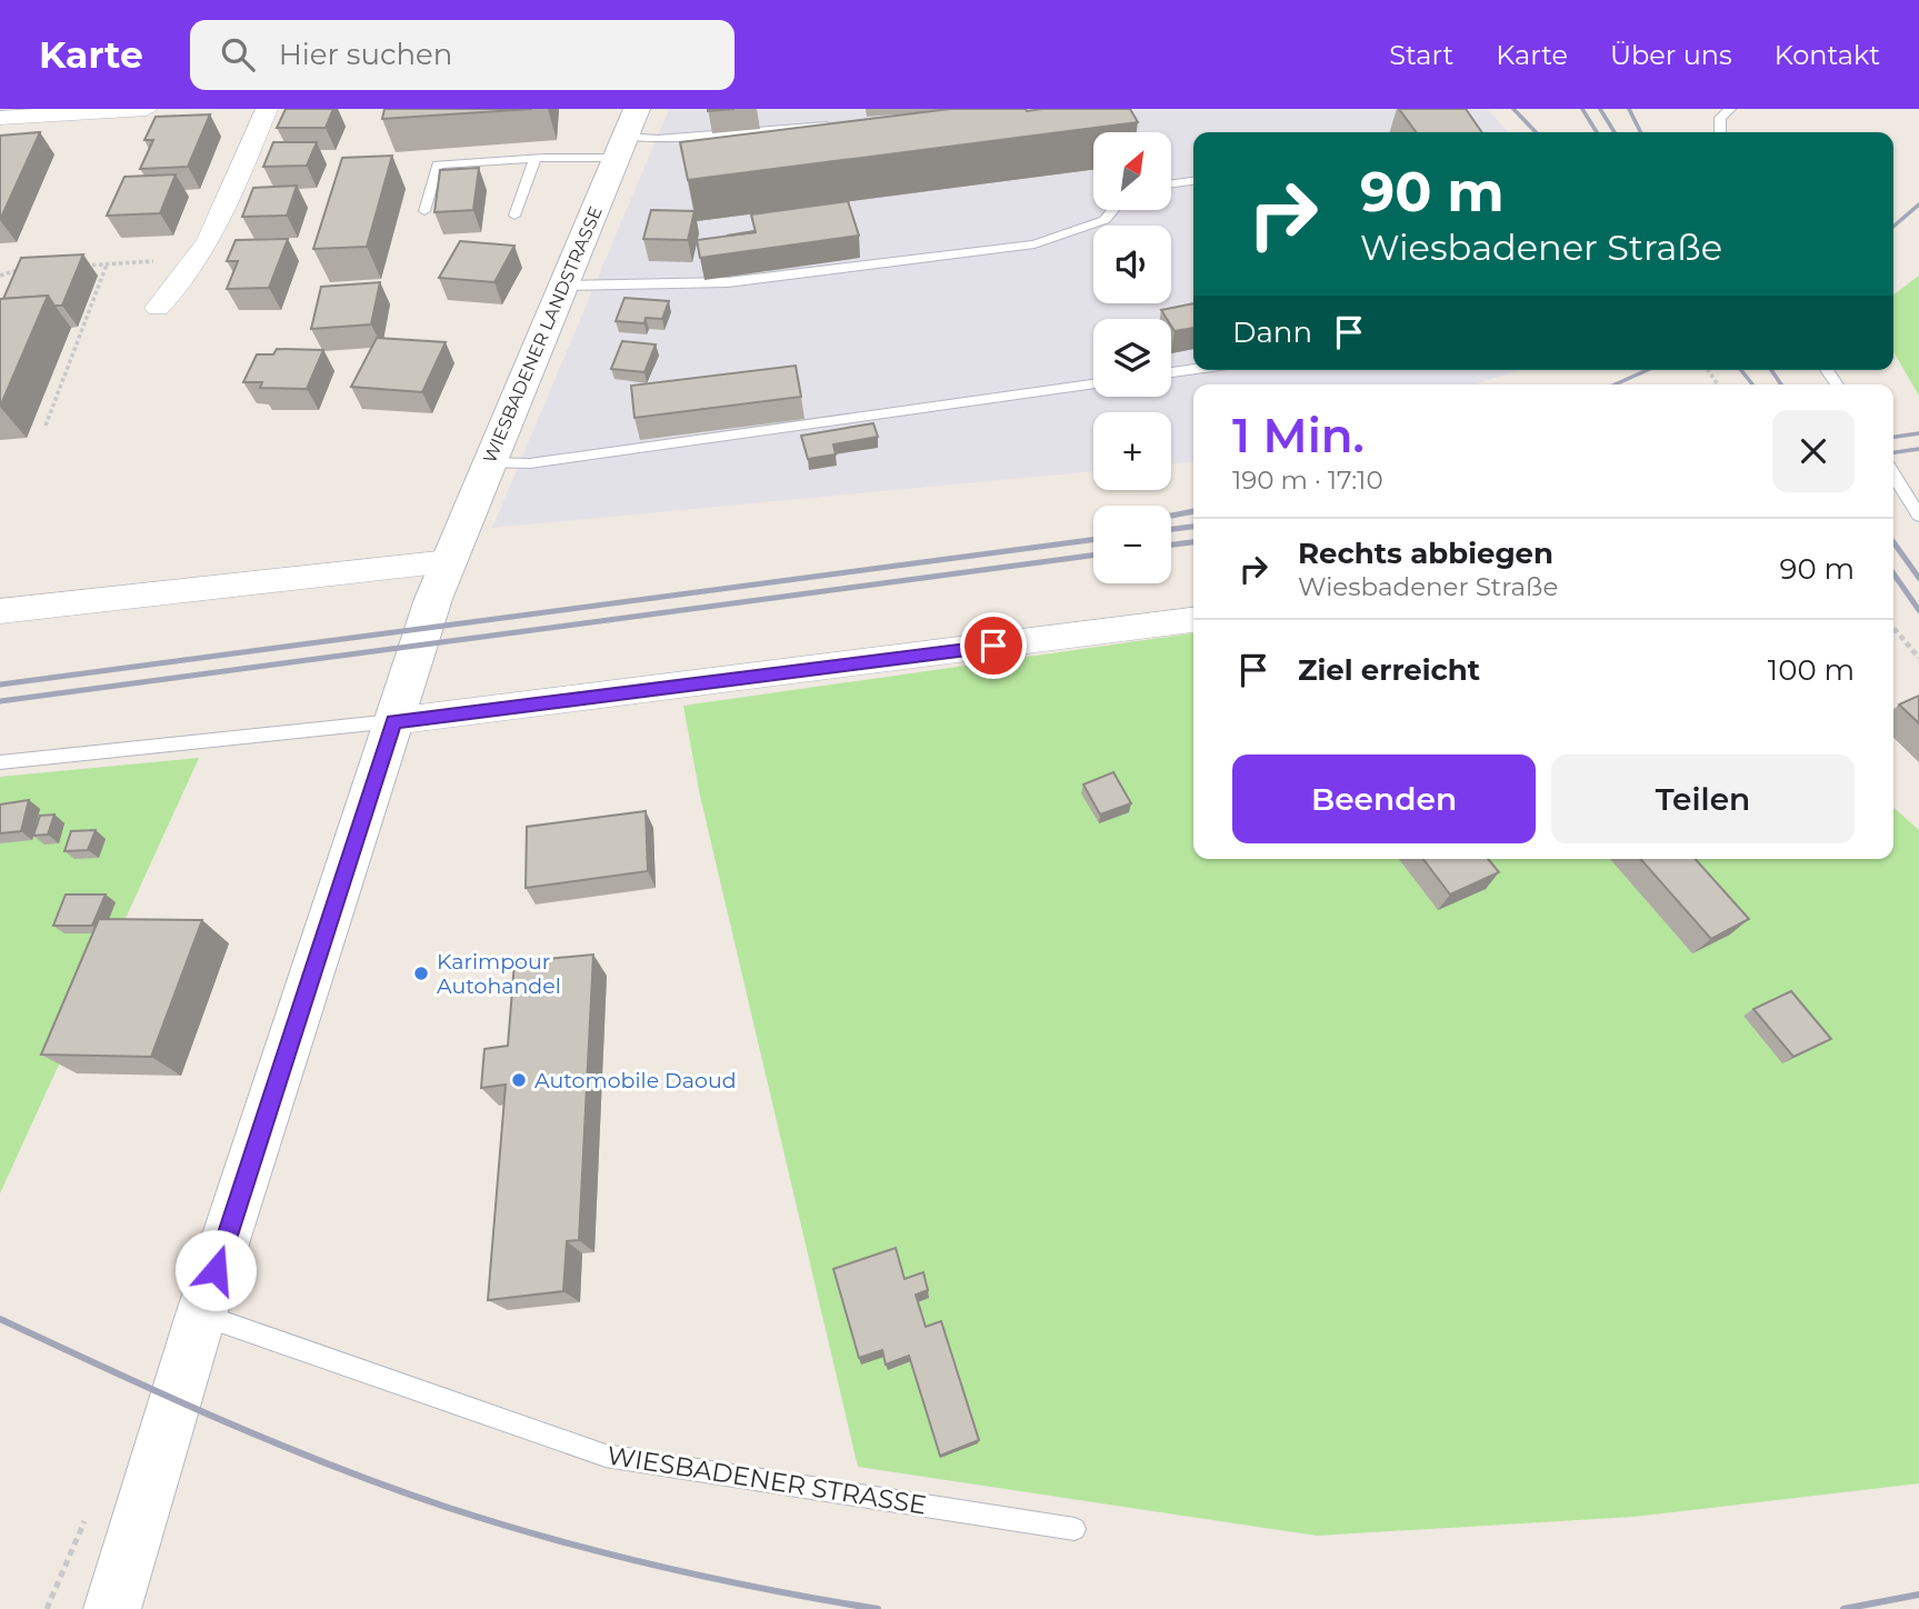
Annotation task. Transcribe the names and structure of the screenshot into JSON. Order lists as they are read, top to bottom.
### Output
{
  "streets": {
    "main road": ["WIESBADENER LANDSTRASSE"],
    "lane": ["WIESBADENER STRASSE"]
  },
  "places": ["Karimpour Autohandel", "Automobile Daoud"],
  "north": "top right",
  "page": {
    "header": "Karte",
    "search": "Hier suchen",
    "nav": [
      "Start",
      "Karte",
      "Über uns",
      "Kontakt"
    ],
    "map_buttons": ["+", "−"],
    "turn": ["90 m", "Wiesbadener Straße"],
    "then": "Dann",
    "heading": ["1 Min.", "190 m · 17:10"],
    "list": [
      {
        "name": "Rechts abbiegen",
        "note": "Wiesbadener Straße",
        "value": "90 m"
      },
      {
        "name": "Ziel erreicht",
        "value": "100 m"
      }
    ],
    "buttons": ["Beenden", "Teilen"]
  }
}
